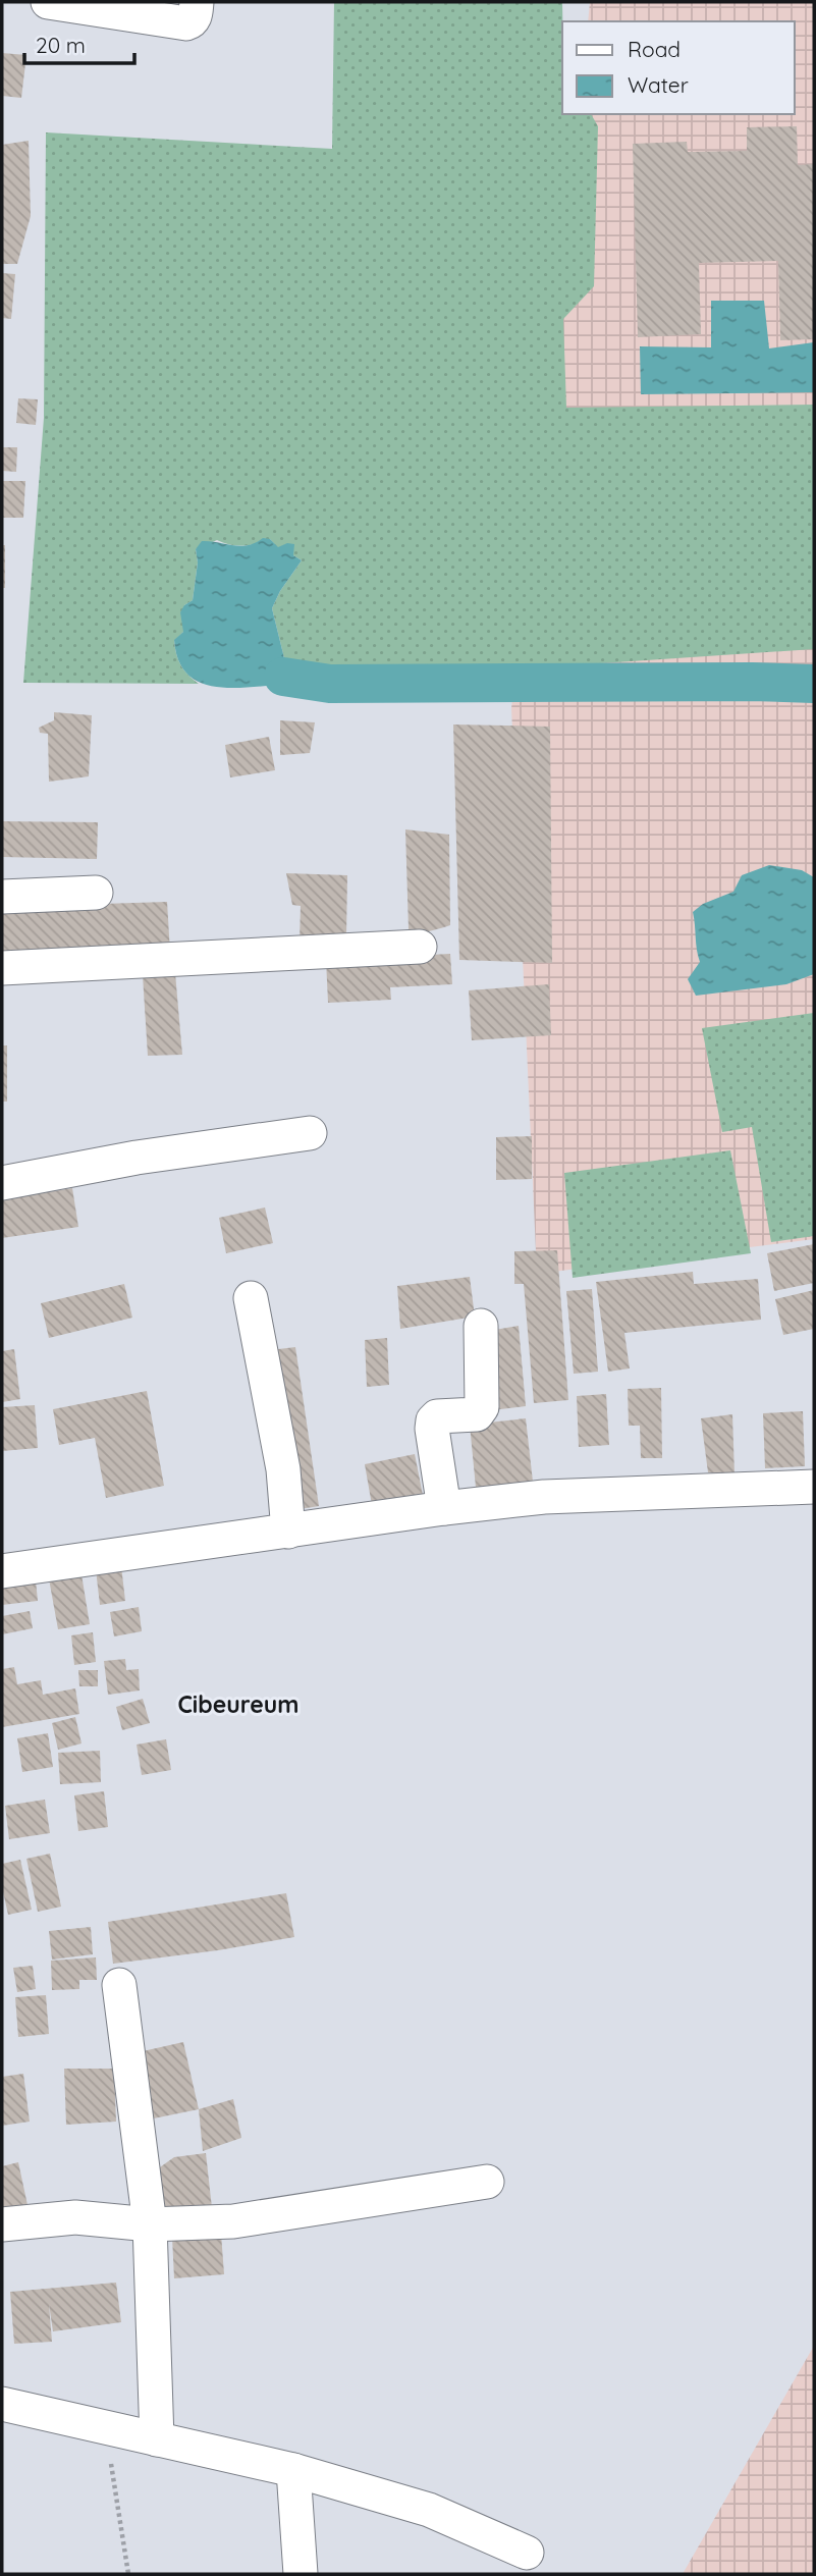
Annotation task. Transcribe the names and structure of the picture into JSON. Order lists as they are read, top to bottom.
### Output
{
  "districts": ["Cibeureum"],
  "legend": ["Road", "Water"],
  "scale_bar": "20 m"
}
